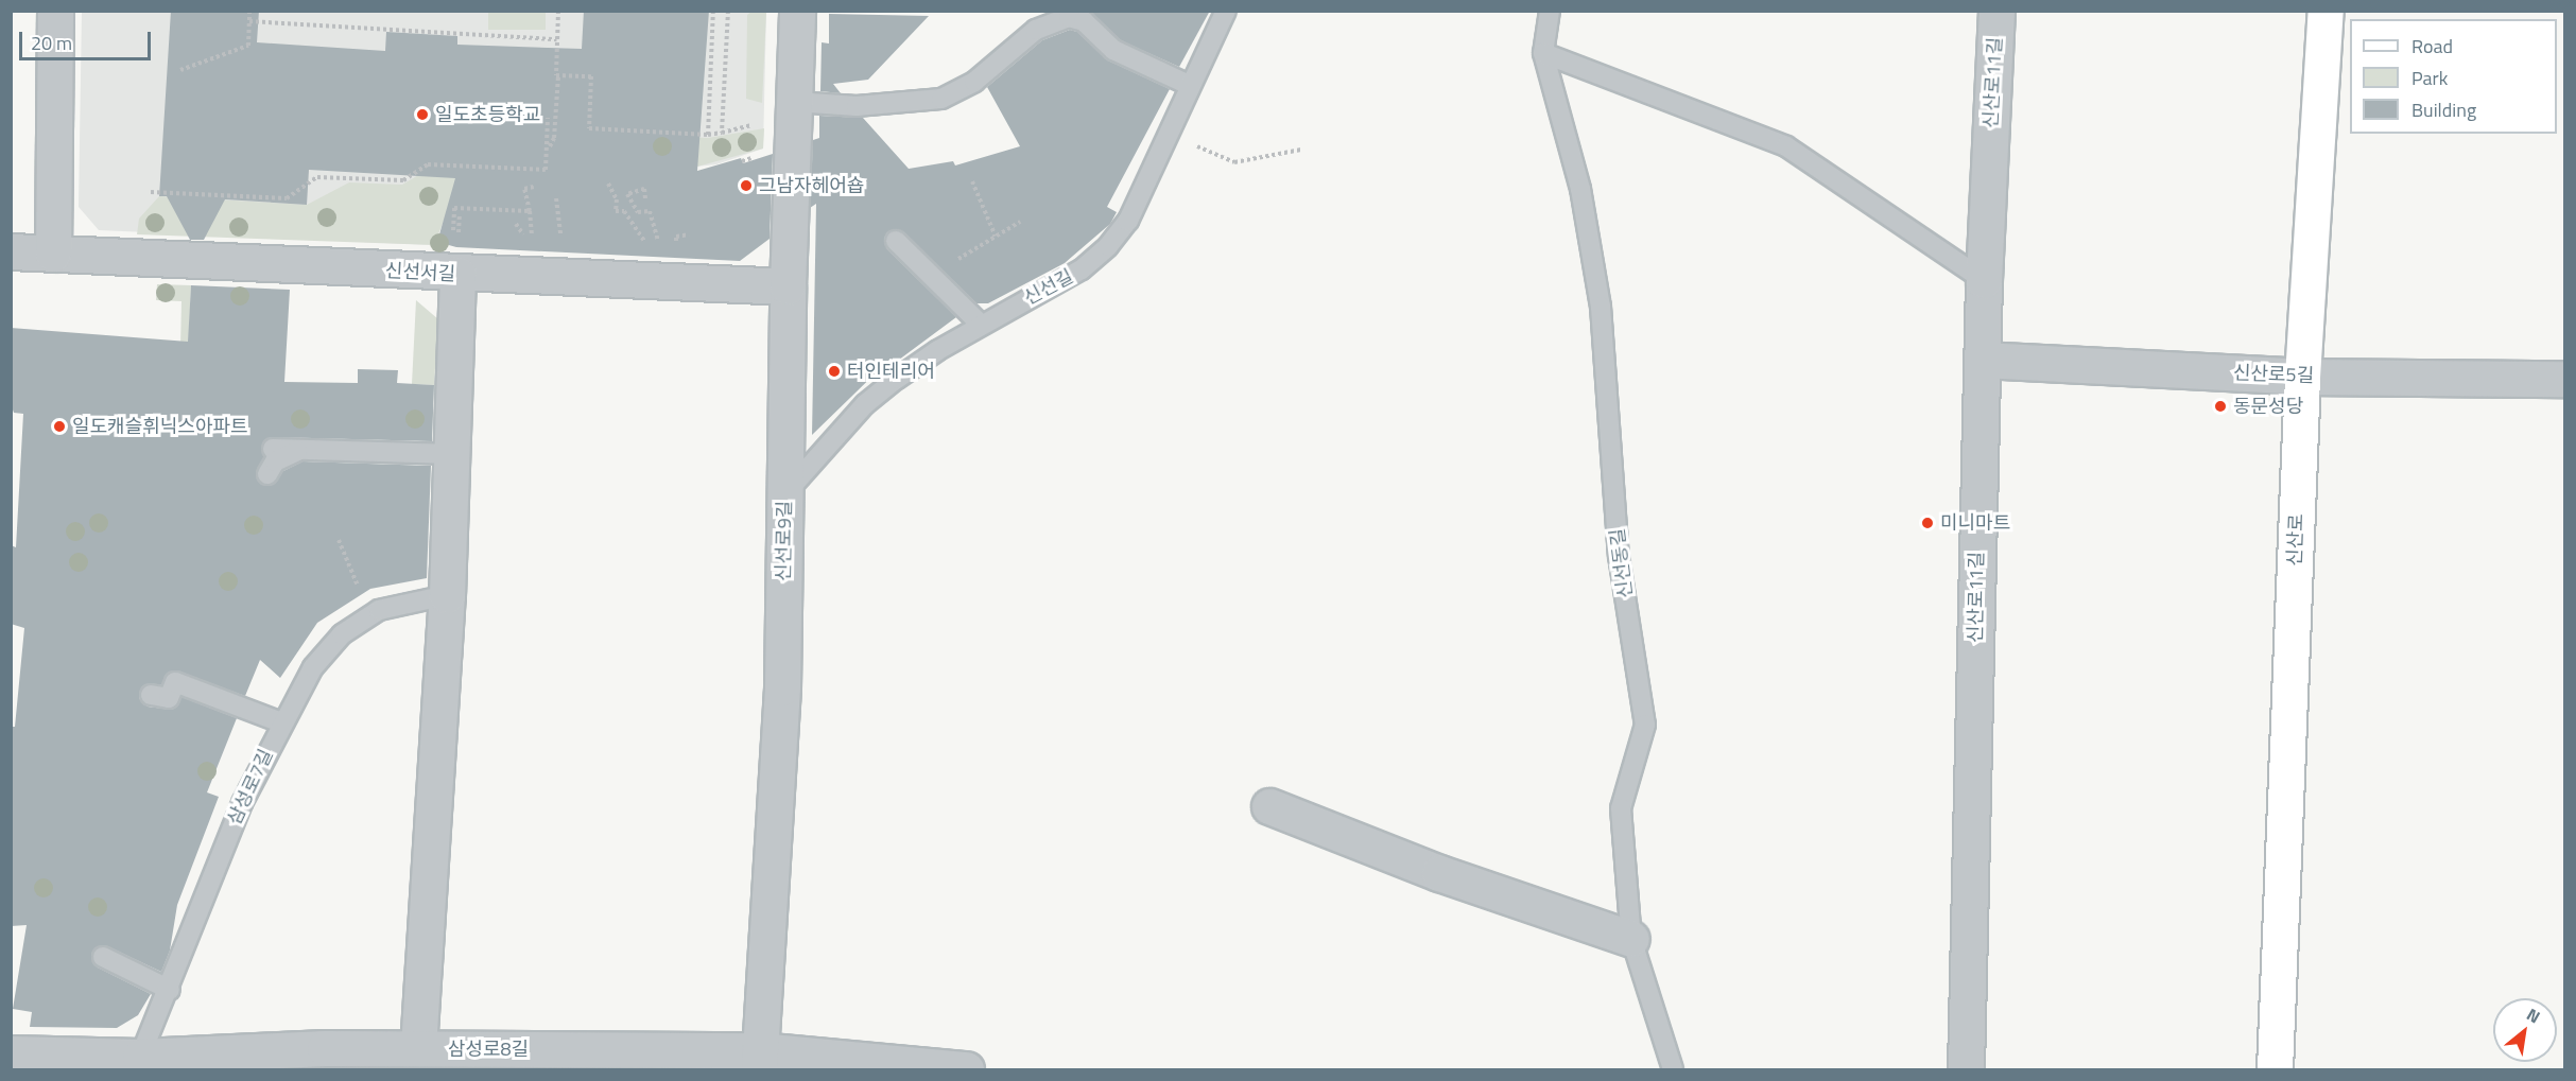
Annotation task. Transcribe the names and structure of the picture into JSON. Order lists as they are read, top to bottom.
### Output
{
  "streets": {
    "main road": ["신산로"],
    "street": [
      "신산로11길",
      "신선서길",
      "신산로5길",
      "신선로9길",
      "삼성로8길"
    ],
    "lane": ["신선길", "신선동길", "삼성로7길"]
  },
  "crossings": [
    ["신산로11길", "신산로5길"],
    ["신선서길", "신선로9길"],
    ["신선길", "신선로9길"],
    ["신산로5길", "신산로"],
    ["신선로9길", "삼성로8길"],
    ["삼성로7길", "삼성로8길"]
  ],
  "places": [
    "일도초등학교",
    "그남자헤어숍",
    "터인테리어",
    "동문성당",
    "일도캐슬휘닉스아파트",
    "미니마트"
  ],
  "legend": ["Road", "Park", "Building"],
  "scale_bar": "20 m",
  "north": "top right"
}
